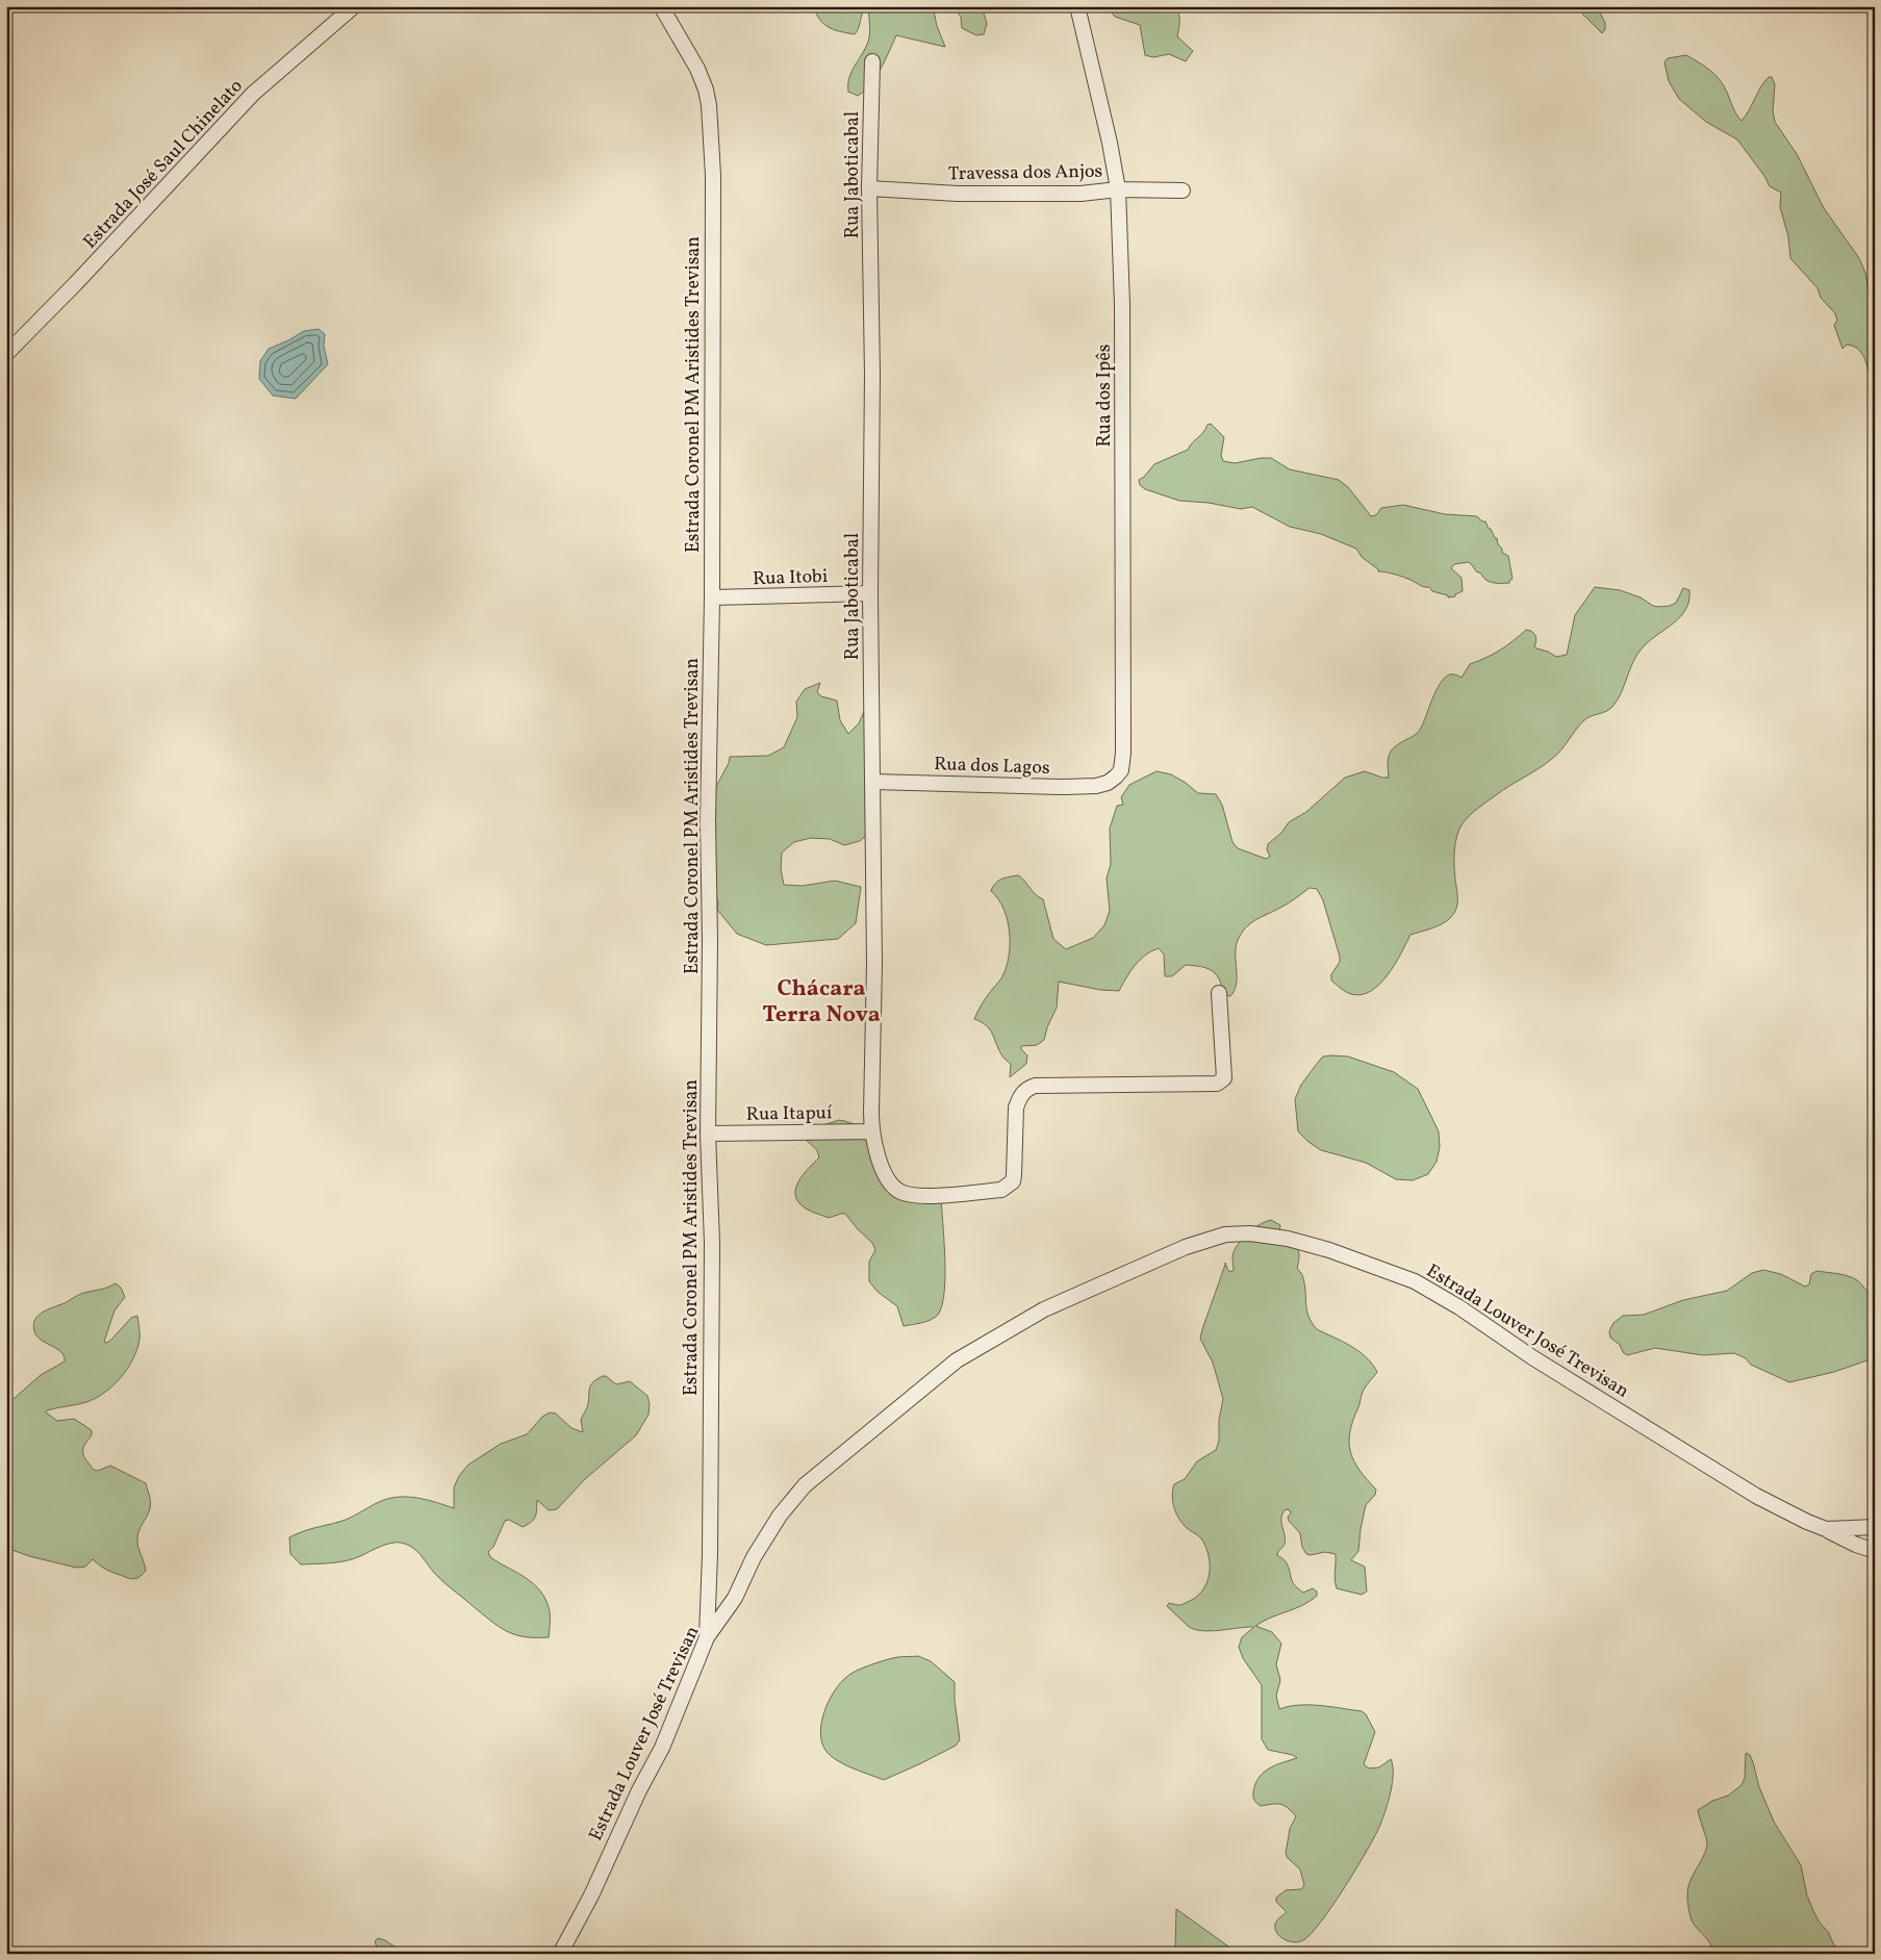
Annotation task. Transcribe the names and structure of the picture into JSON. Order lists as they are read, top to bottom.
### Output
{
  "streets": {
    "street": [
      "Estrada José Saul Chinelato",
      "Travessa dos Anjos",
      "Rua Jaboticabal",
      "Estrada Coronel PM Aristides Trevisan",
      "Rua dos Ipês",
      "Rua Itobi",
      "Rua dos Lagos",
      "Rua Itapuí",
      "Estrada Louver José Trevisan"
    ]
  },
  "crossings": [
    ["Travessa dos Anjos", "Rua Jaboticabal"],
    ["Travessa dos Anjos", "Rua dos Ipês"],
    ["Rua Jaboticabal", "Rua Itobi"],
    ["Rua Jaboticabal", "Rua dos Lagos"],
    ["Rua Jaboticabal", "Rua Itapuí"],
    ["Estrada Coronel PM Aristides Trevisan", "Rua Itobi"],
    ["Estrada Coronel PM Aristides Trevisan", "Rua Itapuí"],
    ["Estrada Coronel PM Aristides Trevisan", "Estrada Louver José Trevisan"],
    ["Rua dos Ipês", "Rua dos Lagos"]
  ],
  "districts": ["Chácara Terra Nova"]
}
